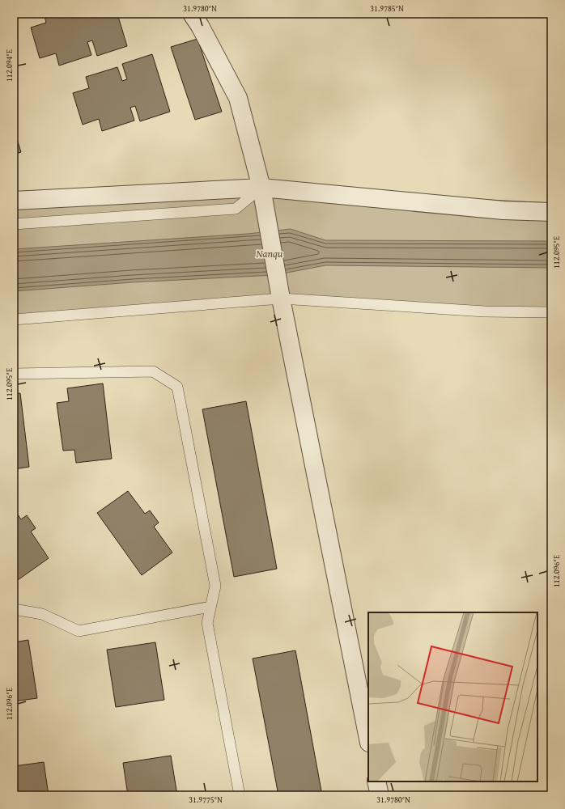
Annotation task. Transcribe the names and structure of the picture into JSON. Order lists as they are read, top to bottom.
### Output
{
  "water": ["Nanqu"],
  "coordinates": [
    "31.9780°N",
    "31.9785°N",
    "112.094°E",
    "112.095°E",
    "112.096°E",
    "31.9775°N"
  ]
}
